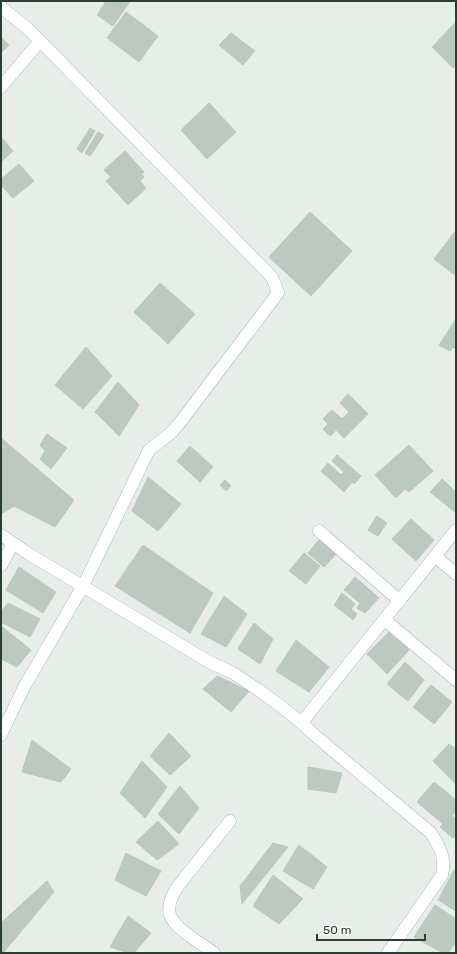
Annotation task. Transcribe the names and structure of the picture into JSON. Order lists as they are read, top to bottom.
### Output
{
  "scale_bar": "50 m"
}
